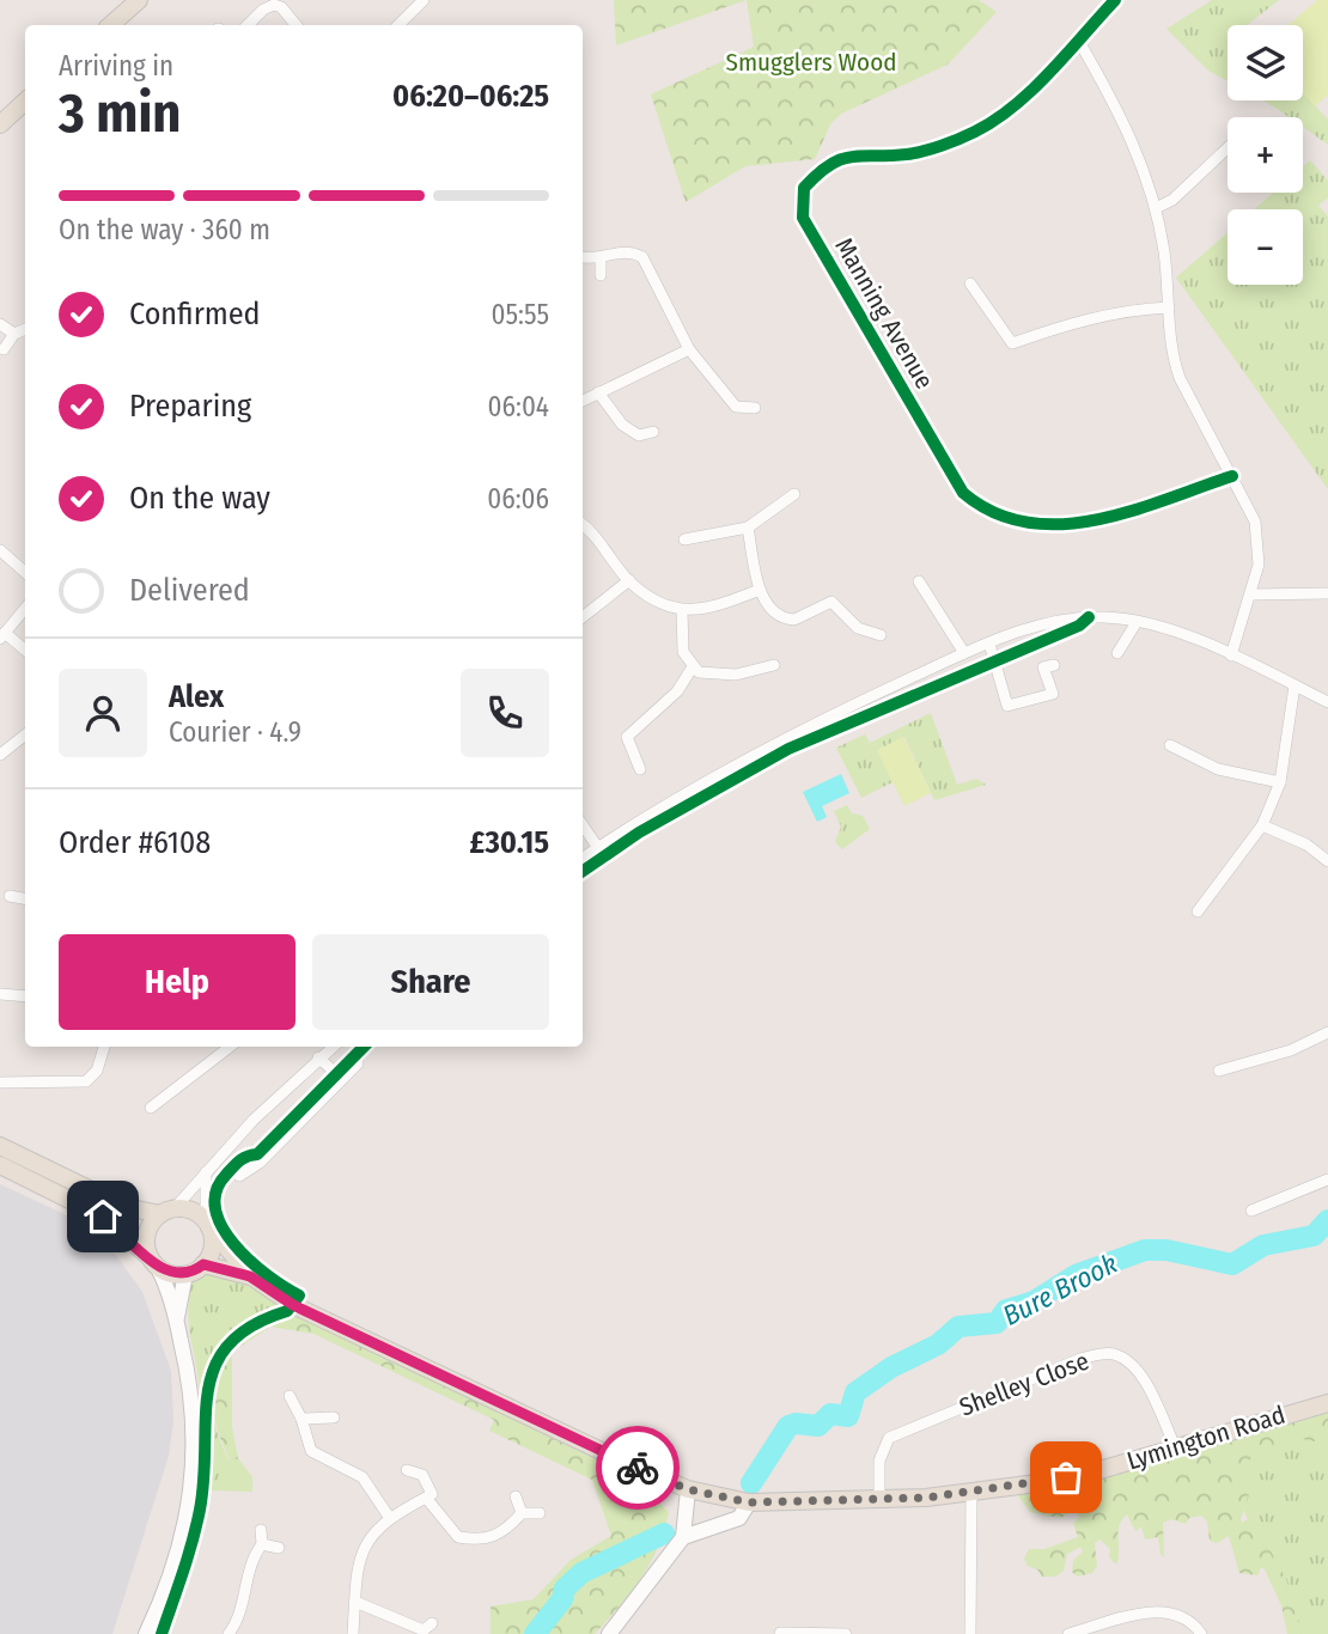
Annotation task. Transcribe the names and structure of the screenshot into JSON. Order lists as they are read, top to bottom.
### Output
{
  "streets": {
    "main road": ["Lymington Road"],
    "street": ["Manning Avenue", "Shelley Close"]
  },
  "crossings": [
    ["Shelley Close", "Lymington Road"]
  ],
  "water": ["Bure Brook"],
  "parks": ["Smugglers Wood"],
  "page": {
    "map_buttons": ["+", "−"],
    "heading": ["3 min", "Arriving in", "06:20–06:25"],
    "panel": [
      "Alex",
      "Courier · 4.9",
      "Order #6108",
      "£30.15"
    ],
    "bar": "On the way · 360 m",
    "list": [
      ["Confirmed", "05:55"],
      ["Preparing", "06:04"],
      ["On the way", "06:06"],
      "Delivered"
    ],
    "buttons": ["Help", "Share"]
  }
}
